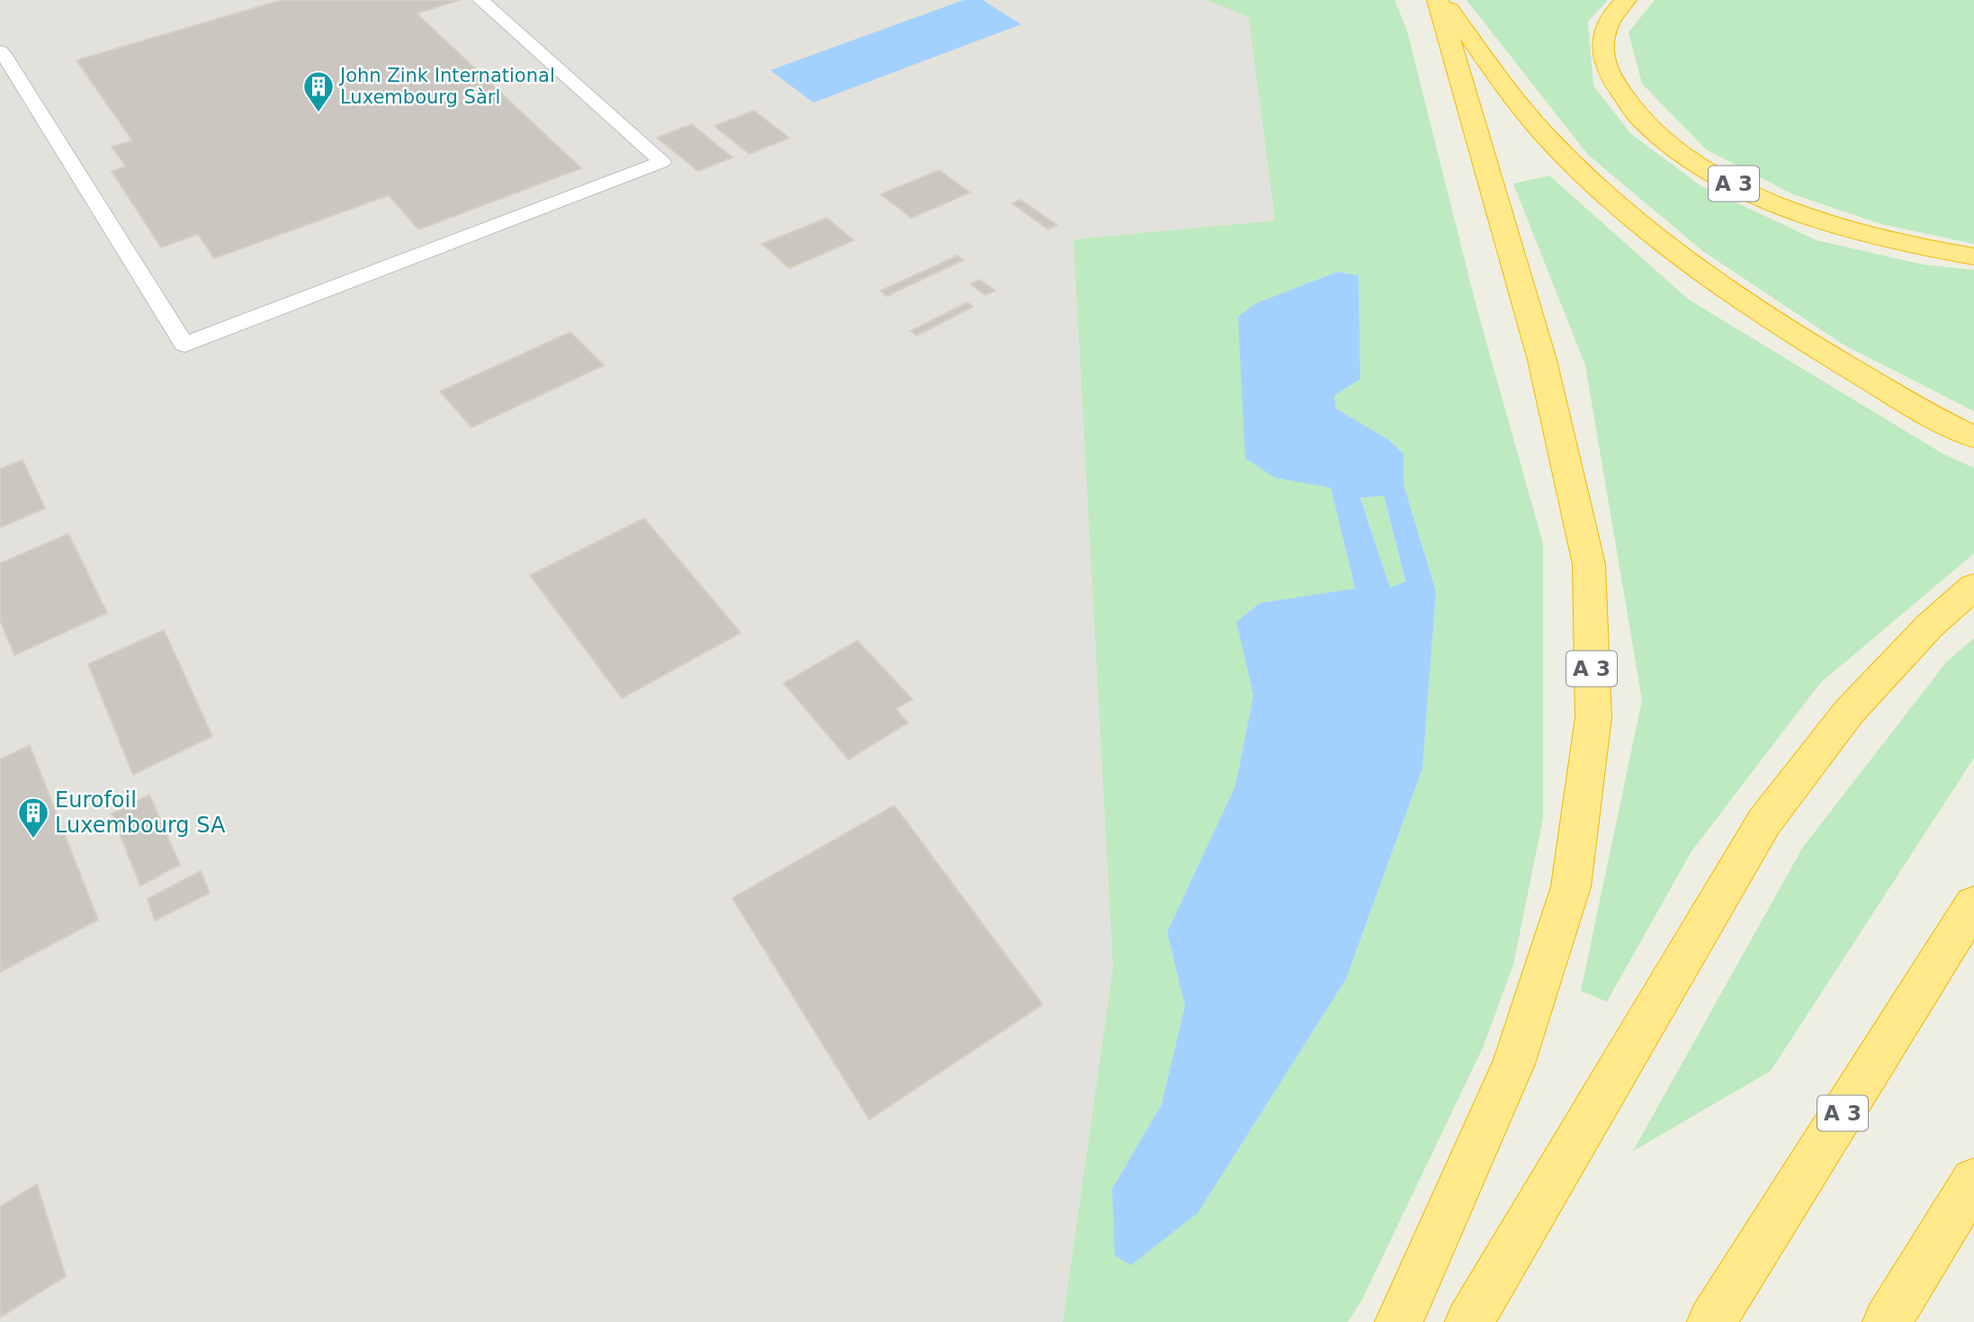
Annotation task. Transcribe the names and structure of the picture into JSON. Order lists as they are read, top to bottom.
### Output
{
  "streets": {
    "highway": ["A 3"]
  },
  "places": {
    "building": ["John Zink International Luxembourg Sàrl", "Eurofoil Luxembourg SA"]
  }
}
